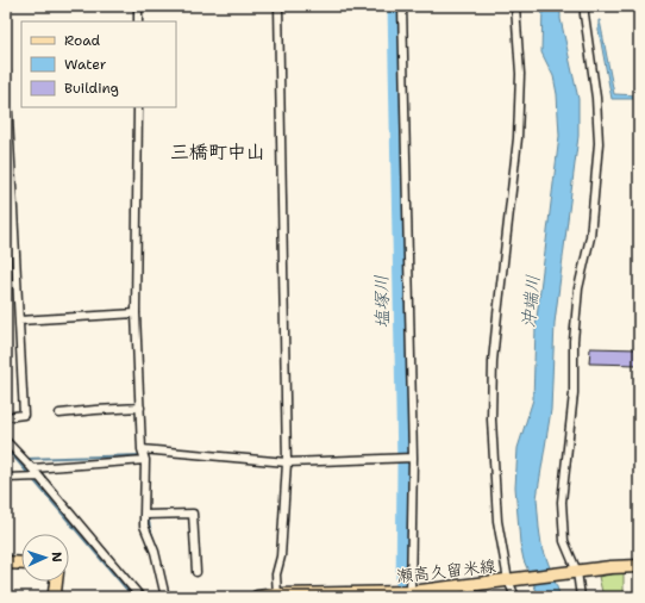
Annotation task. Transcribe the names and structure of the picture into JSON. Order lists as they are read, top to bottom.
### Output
{
  "streets": {
    "main road": ["瀬高久留米線"]
  },
  "districts": ["三橋町中山"],
  "water": ["塩塚川", "沖端川"],
  "legend": ["Road", "Water", "Building"],
  "north": "right"
}
